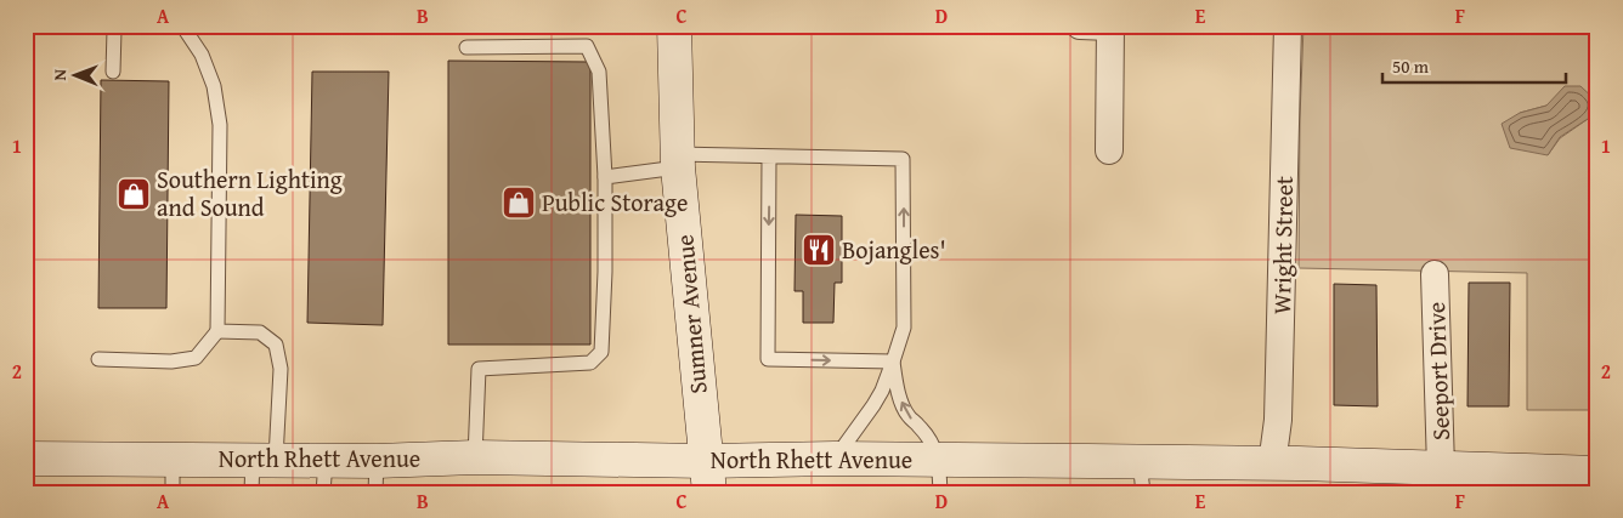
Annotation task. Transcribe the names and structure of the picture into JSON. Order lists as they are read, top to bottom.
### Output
{
  "streets": {
    "main road": ["Sumner Avenue", "North Rhett Avenue"],
    "street": ["Wright Street", "Seeport Drive"]
  },
  "crossings": [
    ["Wright Street", "North Rhett Avenue"],
    ["Sumner Avenue", "North Rhett Avenue"],
    ["Seeport Drive", "North Rhett Avenue"]
  ],
  "places": {
    "shop": ["Southern Lighting and Sound", "Public Storage"],
    "restaurant": ["Bojangles'"]
  },
  "scale_bar": "50 m",
  "north": "left",
  "grid": {
    "columns": [
      "A",
      "B",
      "C",
      "D",
      "E",
      "F"
    ],
    "rows": ["1", "2"]
  }
}
